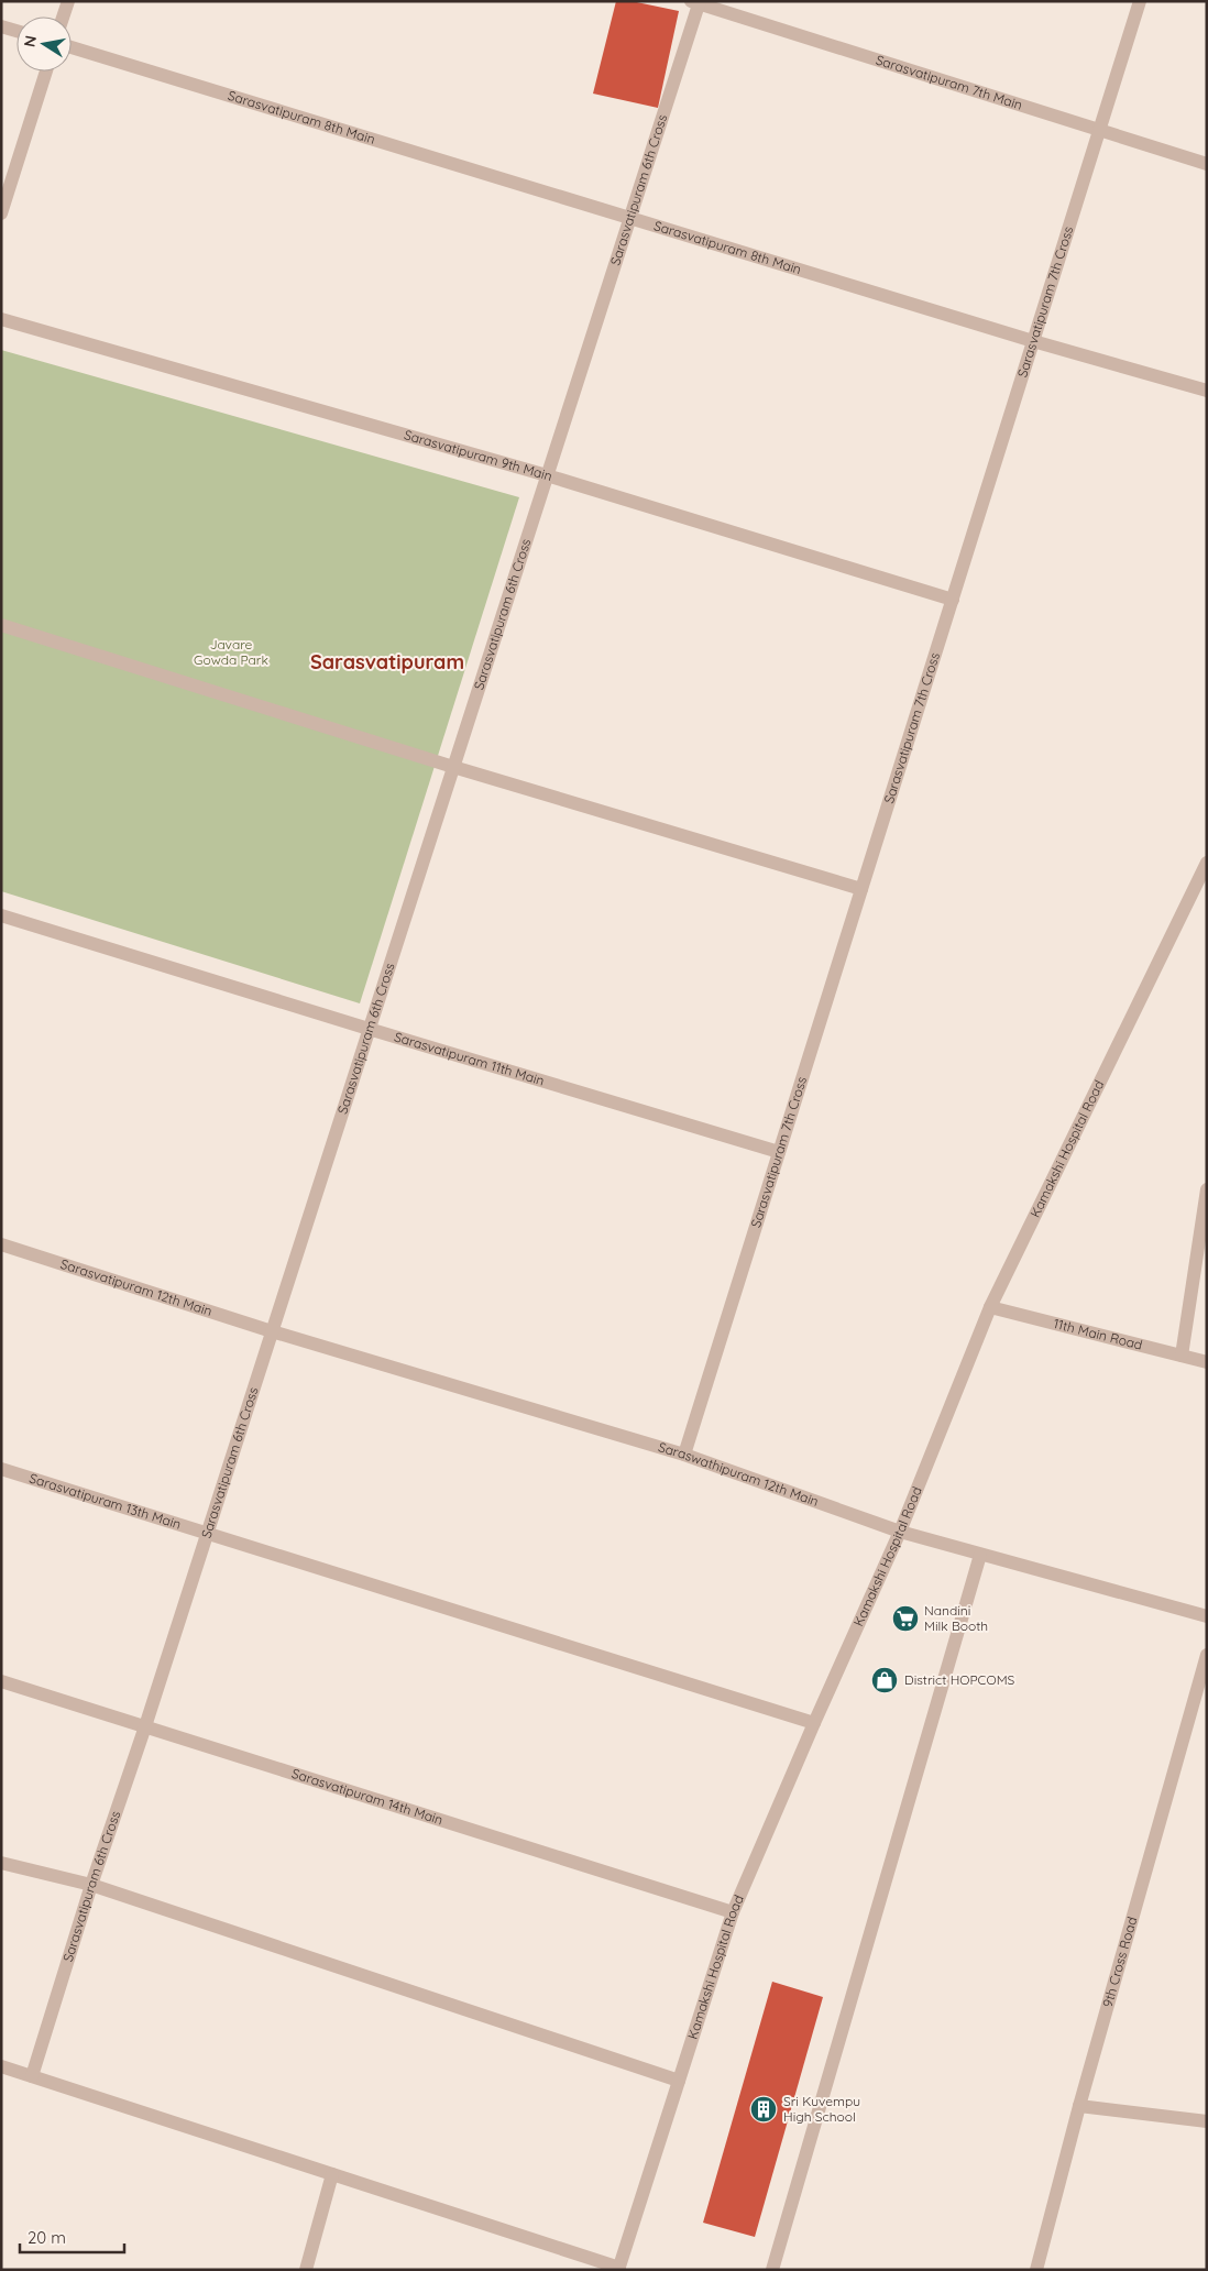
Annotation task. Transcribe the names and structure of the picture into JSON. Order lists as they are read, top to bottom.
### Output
{
  "streets": {
    "street": [
      "Sarasvatipuram 7th Main",
      "Sarasvatipuram 8th Main",
      "Sarasvatipuram 6th Cross",
      "Sarasvatipuram 7th Cross",
      "Sarasvatipuram 9th Main",
      "Sarasvatipuram 11th Main",
      "Kamakshi Hospital Road",
      "Sarasvatipuram 12th Main",
      "11th Main Road",
      "Saraswathipuram 12th Main",
      "Sarasvatipuram 13th Main",
      "Sarasvatipuram 14th Main",
      "9th Cross Road"
    ]
  },
  "crossings": [
    ["Sarasvatipuram 7th Main", "Sarasvatipuram 6th Cross"],
    ["Sarasvatipuram 7th Main", "Sarasvatipuram 7th Cross"],
    ["Sarasvatipuram 8th Main", "Sarasvatipuram 6th Cross"],
    ["Sarasvatipuram 8th Main", "Sarasvatipuram 7th Cross"],
    ["Sarasvatipuram 6th Cross", "Sarasvatipuram 9th Main"],
    ["Sarasvatipuram 6th Cross", "Sarasvatipuram 11th Main"],
    ["Sarasvatipuram 6th Cross", "Sarasvatipuram 12th Main"],
    ["Sarasvatipuram 6th Cross", "Saraswathipuram 12th Main"],
    ["Sarasvatipuram 6th Cross", "Sarasvatipuram 13th Main"],
    ["Sarasvatipuram 6th Cross", "Sarasvatipuram 14th Main"],
    ["Sarasvatipuram 7th Cross", "Sarasvatipuram 9th Main"],
    ["Sarasvatipuram 7th Cross", "Sarasvatipuram 11th Main"],
    ["Sarasvatipuram 7th Cross", "Saraswathipuram 12th Main"],
    ["Kamakshi Hospital Road", "11th Main Road"],
    ["Kamakshi Hospital Road", "Saraswathipuram 12th Main"],
    ["Kamakshi Hospital Road", "Sarasvatipuram 13th Main"],
    ["Kamakshi Hospital Road", "Sarasvatipuram 14th Main"],
    ["Sarasvatipuram 12th Main", "Saraswathipuram 12th Main"]
  ],
  "districts": ["Sarasvatipuram"],
  "parks": ["Javare Gowda Park"],
  "places": {
    "supermarket": ["Nandini Milk Booth"],
    "shop": ["District HOPCOMS"],
    "building": ["Sri Kuvempu High School"]
  },
  "scale_bar": "20 m",
  "north": "left"
}
